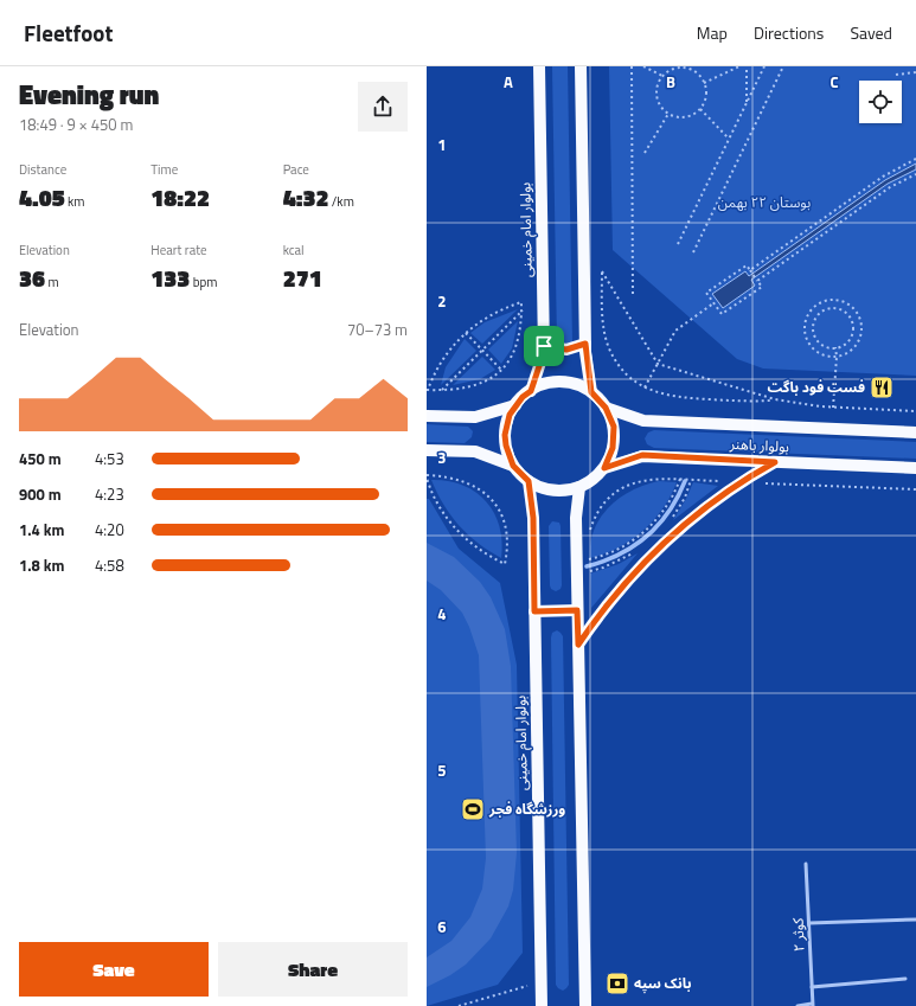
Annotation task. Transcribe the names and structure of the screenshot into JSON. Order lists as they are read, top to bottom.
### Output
{
  "streets": {
    "main road": ["بولوار امام خمینی", "بولوار باهنر"],
    "lane": ["کوثر ۲"]
  },
  "crossings": [
    ["بولوار امام خمینی", "بولوار باهنر"]
  ],
  "parks": ["بوستان ۲۲ بهمن"],
  "places": {
    "restaurant": ["فست فود باگت"],
    "sports": ["ورزشگاه فجر"],
    "bank": ["بانک سپه"]
  },
  "page": {
    "header": "Fleetfoot",
    "nav": ["Map", "Directions", "Saved"],
    "heading": ["Evening run", "18:49 · 9 × 450 m"],
    "stats": [
      ["Distance", "4.05 km"],
      ["Time", "18:22"],
      ["Pace", "4:32 /km"],
      ["Elevation", "36 m"],
      ["Heart rate", "133 bpm"],
      ["kcal", "271"]
    ],
    "chart": ["Elevation", "70–73 m"],
    "list": [
      {
        "name": "450 m",
        "note": "4:53"
      },
      {
        "name": "900 m",
        "note": "4:23"
      },
      {
        "name": "1.4 km",
        "note": "4:20"
      },
      {
        "name": "1.8 km",
        "note": "4:58"
      }
    ],
    "buttons": ["Save", "Share"]
  },
  "grid": {
    "columns": ["A", "B", "C"],
    "rows": [
      "1",
      "2",
      "3",
      "4",
      "5",
      "6"
    ]
  }
}
